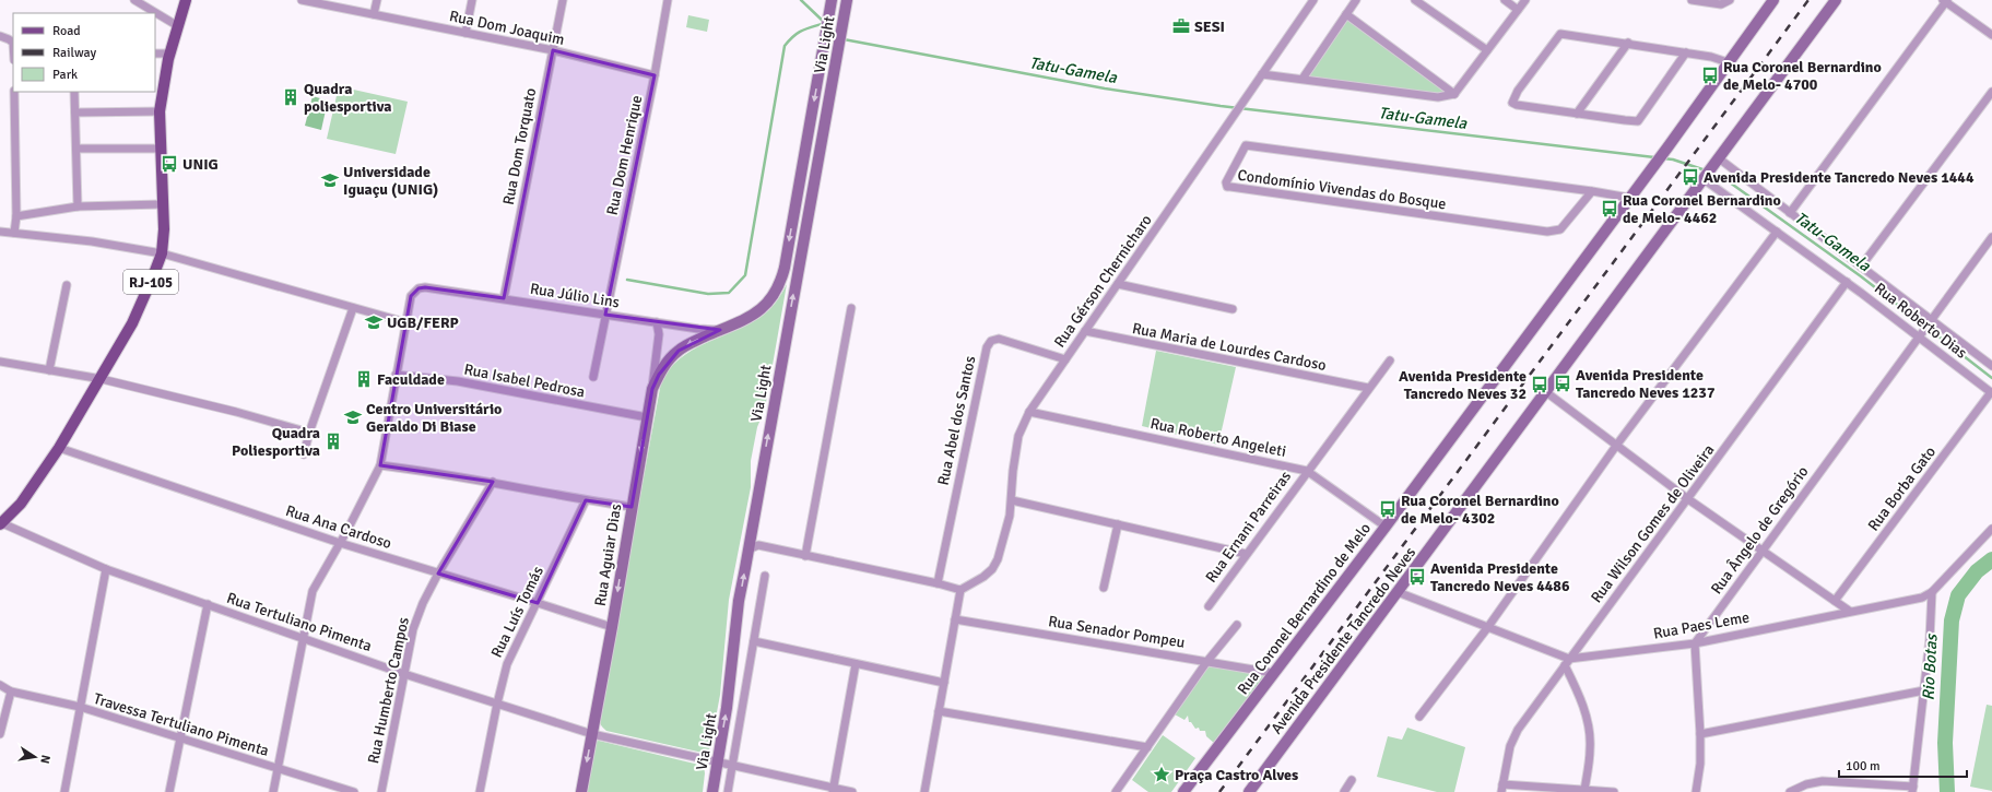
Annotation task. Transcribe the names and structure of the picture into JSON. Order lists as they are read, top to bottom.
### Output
{
  "streets": {
    "main road": [
      "Via Light",
      "RJ-105",
      "Rua Aguiar Dias",
      "Rua Coronel Bernardino de Melo",
      "Avenida Presidente Tancredo Neves"
    ],
    "street": [
      "Rua Dom Joaquim",
      "Rua Dom Torquato",
      "Rua Dom Henrique",
      "Condomínio Vivendas do Bosque",
      "Rua Gérson Chernicharo",
      "Rua Júlio Lins",
      "Rua Roberto Dias",
      "Rua Maria de Lourdes Cardoso",
      "Rua Isabel Pedrosa",
      "Rua Abel dos Santos",
      "Rua Roberto Angeleti",
      "Rua Borba Gato",
      "Rua Wilson Gomes de Oliveira",
      "Rua Ana Cardoso",
      "Rua Ernani Parreiras",
      "Rua Ângelo de Gregório",
      "Rua Luís Tomás",
      "Rua Tertuliano Pimenta",
      "Rua Paes Leme",
      "Rua Senador Pompeu",
      "Rua Humberto Campos",
      "Travessa Tertuliano Pimenta"
    ]
  },
  "crossings": [
    ["Rua Dom Joaquim", "Rua Dom Torquato"],
    ["Rua Dom Joaquim", "Rua Dom Henrique"],
    ["Via Light", "Rua Júlio Lins"],
    ["Via Light", "Rua Aguiar Dias"],
    ["Via Light", "Rua Tertuliano Pimenta"],
    ["Rua Dom Torquato", "Rua Júlio Lins"],
    ["Rua Dom Henrique", "Rua Júlio Lins"],
    ["Condomínio Vivendas do Bosque", "Rua Coronel Bernardino de Melo"],
    ["Rua Gérson Chernicharo", "Rua Maria de Lourdes Cardoso"],
    ["Rua Gérson Chernicharo", "Rua Abel dos Santos"],
    ["Rua Gérson Chernicharo", "Rua Roberto Angeleti"],
    ["RJ-105", "Rua Ana Cardoso"],
    ["RJ-105", "Rua Tertuliano Pimenta"],
    ["Rua Júlio Lins", "Rua Aguiar Dias"],
    ["Rua Roberto Dias", "Rua Borba Gato"],
    ["Rua Roberto Dias", "Rua Wilson Gomes de Oliveira"],
    ["Rua Roberto Dias", "Rua Ângelo de Gregório"],
    ["Rua Roberto Dias", "Avenida Presidente Tancredo Neves"],
    ["Rua Maria de Lourdes Cardoso", "Rua Ernani Parreiras"],
    ["Rua Isabel Pedrosa", "Rua Aguiar Dias"],
    ["Rua Roberto Angeleti", "Rua Ernani Parreiras"],
    ["Rua Roberto Angeleti", "Rua Coronel Bernardino de Melo"],
    ["Rua Wilson Gomes de Oliveira", "Rua Paes Leme"],
    ["Rua Ana Cardoso", "Rua Aguiar Dias"],
    ["Rua Ana Cardoso", "Rua Luís Tomás"],
    ["Rua Ana Cardoso", "Rua Humberto Campos"],
    ["Rua Ângelo de Gregório", "Rua Paes Leme"],
    ["Rua Aguiar Dias", "Rua Tertuliano Pimenta"],
    ["Rua Coronel Bernardino de Melo", "Rua Senador Pompeu"],
    ["Rua Luís Tomás", "Rua Tertuliano Pimenta"],
    ["Rua Tertuliano Pimenta", "Rua Humberto Campos"],
    ["Rua Paes Leme", "Avenida Presidente Tancredo Neves"]
  ],
  "one_way": ["Rua Aguiar Dias"],
  "water": ["Tatu-Gamela", "Rio Botas"],
  "places": {
    "office": ["SESI"],
    "bus stop": [
      "Rua Coronel Bernardino de Melo- 4700",
      "UNIG",
      "Avenida Presidente Tancredo Neves 1444",
      "Rua Coronel Bernardino de Melo- 4462",
      "Avenida Presidente Tancredo Neves 1237",
      "Avenida Presidente Tancredo Neves 32",
      "Rua Coronel Bernardino de Melo- 4302",
      "Avenida Presidente Tancredo Neves 4486"
    ],
    "building": ["Quadra poliesportiva", "Faculdade", "Quadra Poliesportiva"],
    "school or university": ["Universidade Iguaçu (UNIG)", "UGB/FERP", "Centro Universitário Geraldo Di Biase"],
    "place": ["Praça Castro Alves"]
  },
  "legend": ["Road", "Railway", "Park"],
  "scale_bar": "100 m",
  "north": "right"
}
